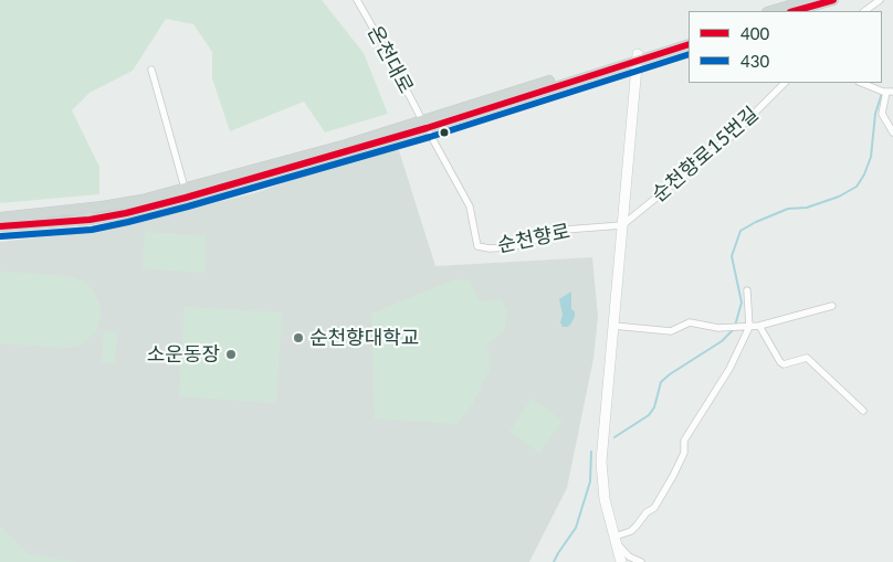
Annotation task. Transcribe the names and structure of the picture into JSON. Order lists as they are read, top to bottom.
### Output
{
  "streets": {
    "street": ["온천대로", "순천향로15번길", "순천향로"]
  },
  "crossings": [
    ["온천대로", "순천향로"],
    ["순천향로15번길", "순천향로"]
  ],
  "places": ["순천향대학교", "소운동장"],
  "lines": ["transit line 400", "transit line 430"],
  "legend": ["400", "430"]
}
